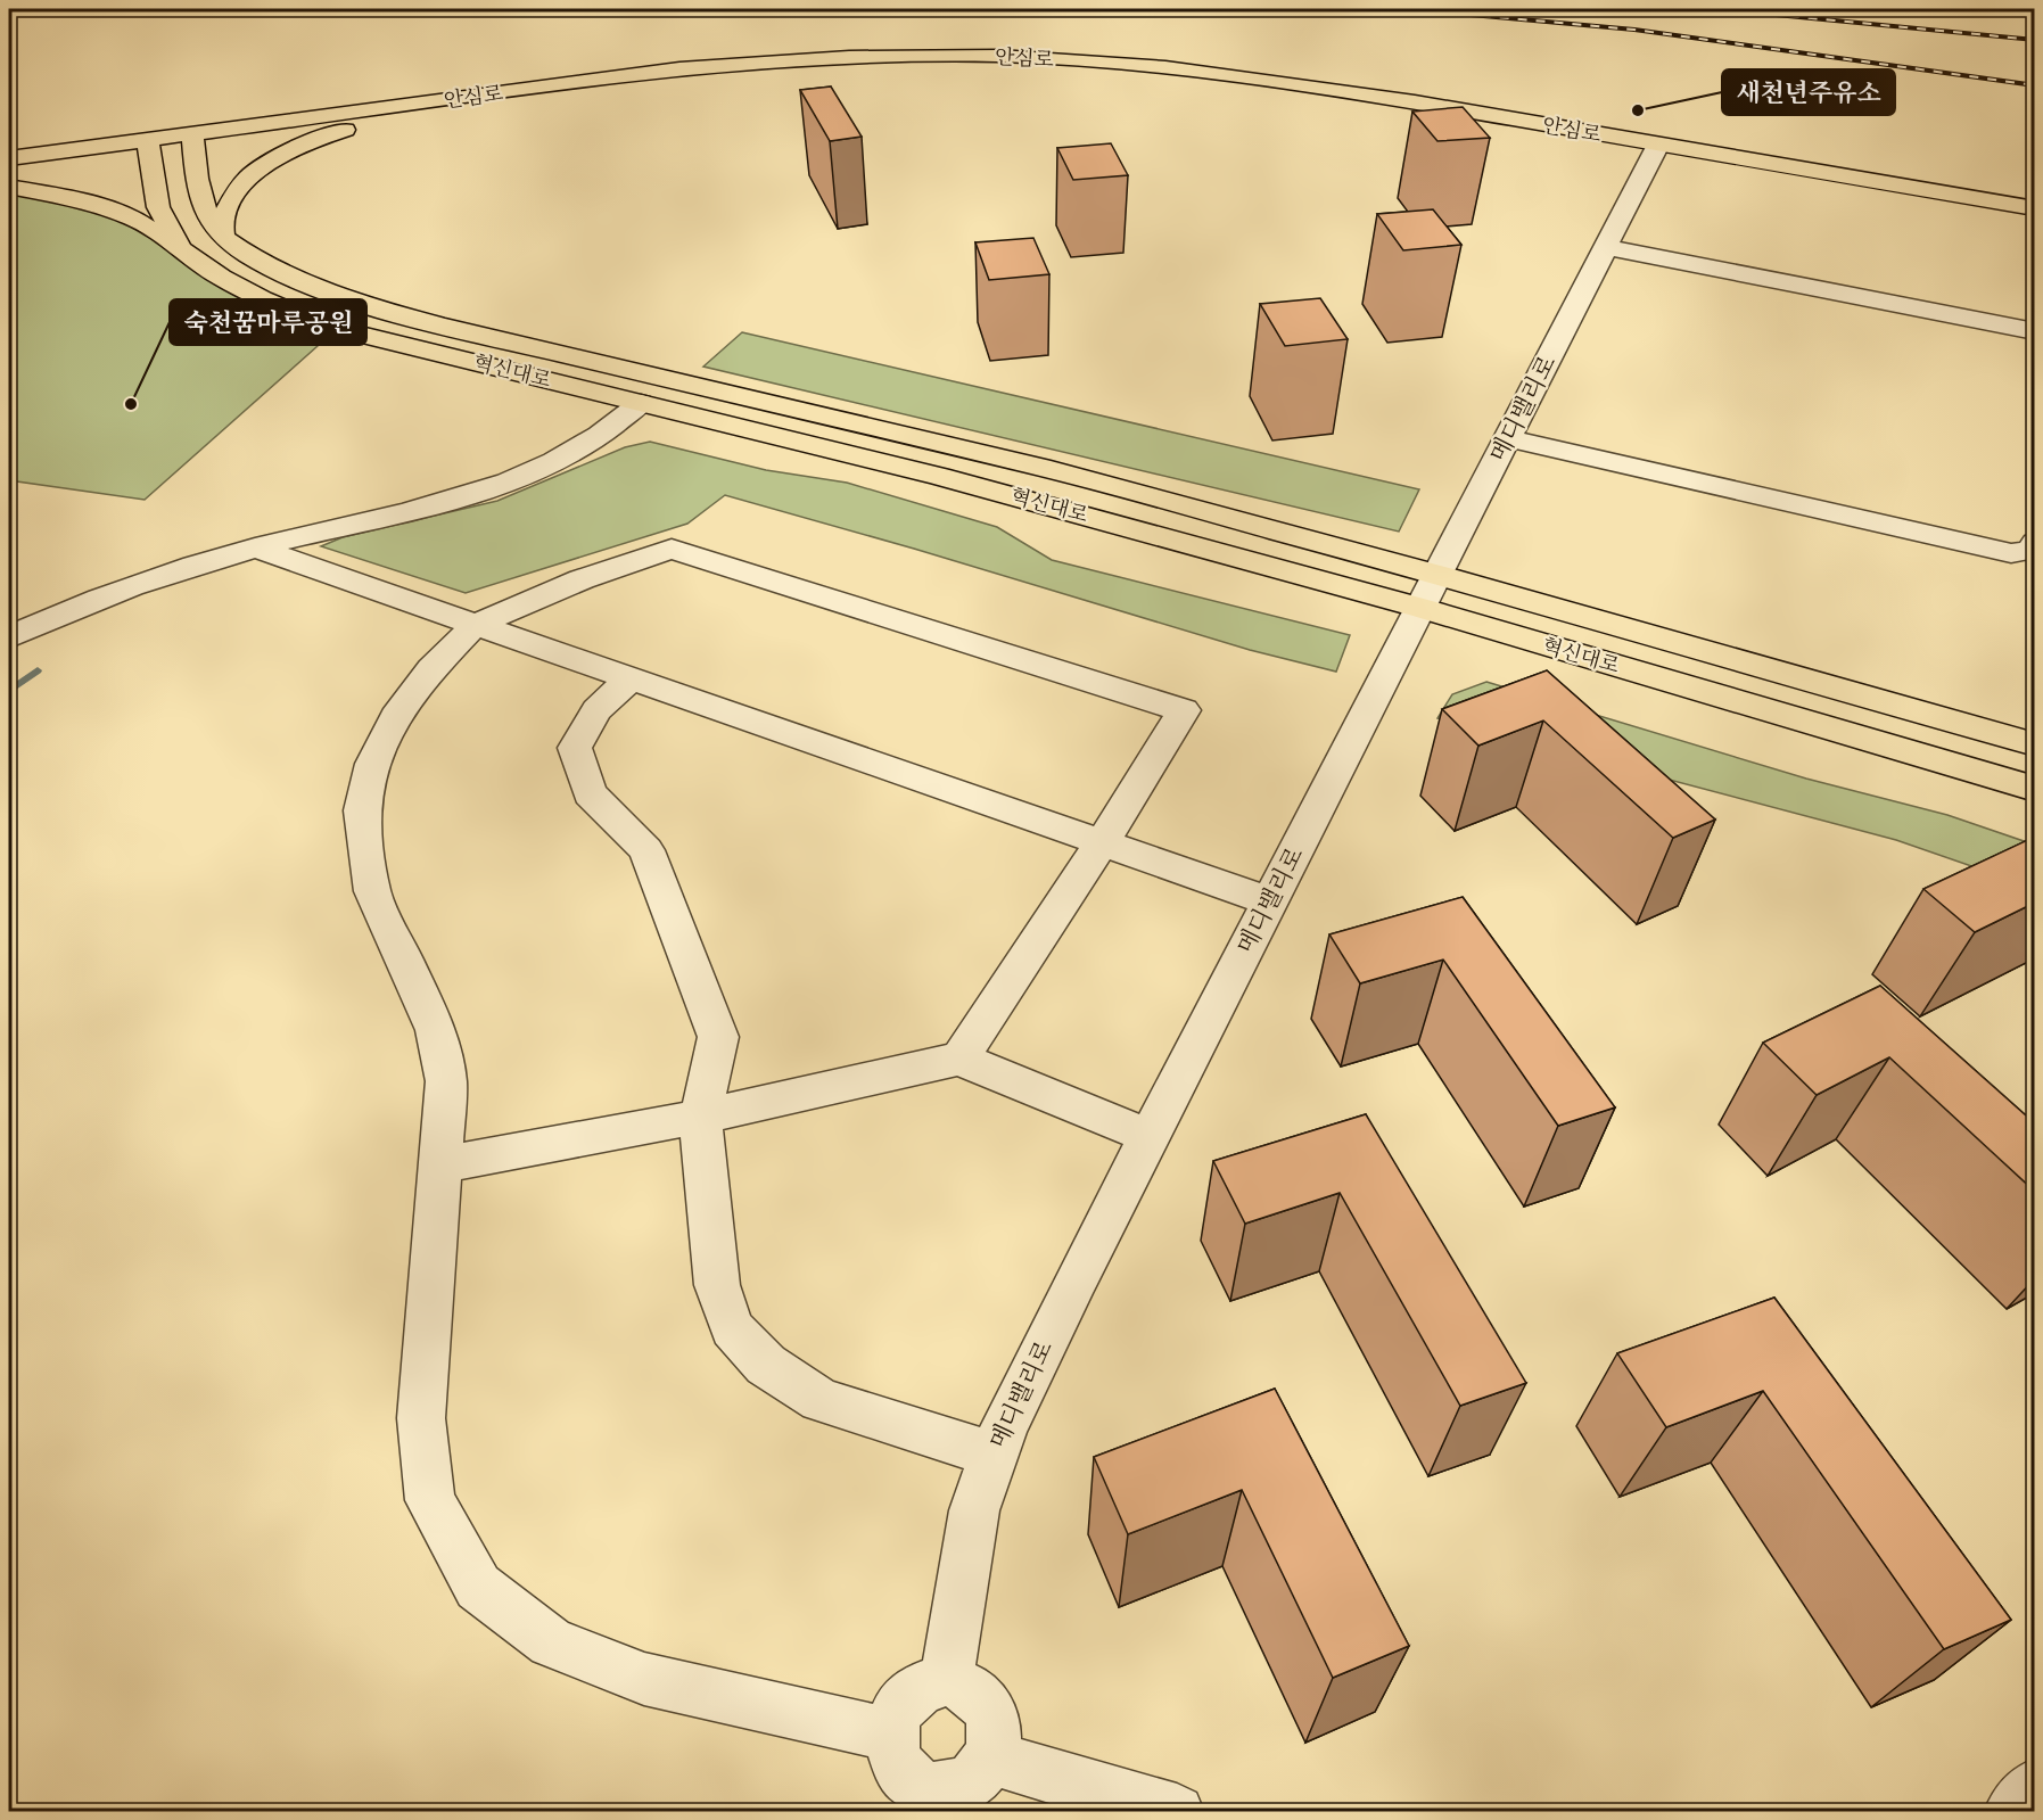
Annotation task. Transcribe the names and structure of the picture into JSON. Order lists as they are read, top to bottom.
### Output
{
  "streets": {
    "main road": ["안심로", "혁신대로"],
    "street": ["메디밸리로"]
  },
  "crossings": [
    ["안심로", "혁신대로"],
    ["안심로", "메디밸리로"],
    ["혁신대로", "메디밸리로"]
  ],
  "places": ["새천년주유소", "숙천꿈마루공원"]
}
